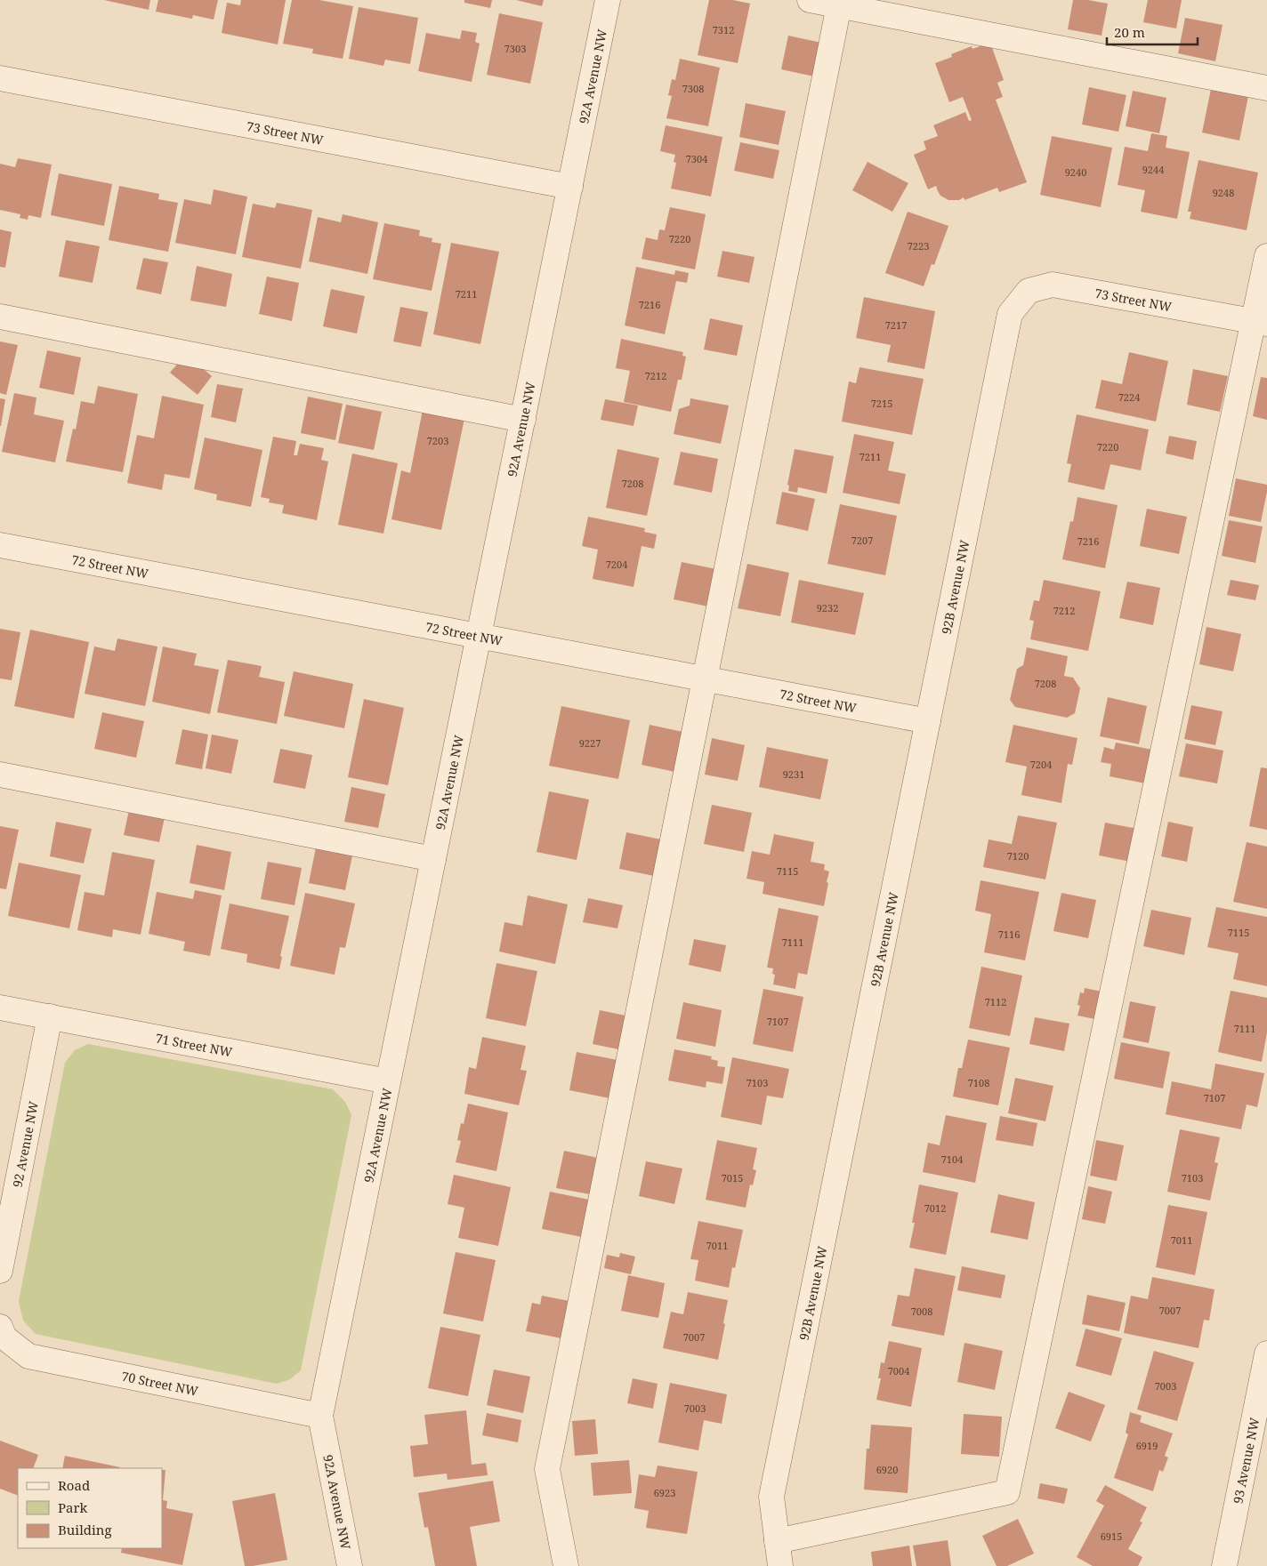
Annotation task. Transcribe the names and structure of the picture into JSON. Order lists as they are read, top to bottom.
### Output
{
  "streets": {
    "street": [
      "92A Avenue NW",
      "73 Street NW",
      "72 Street NW",
      "92B Avenue NW",
      "71 Street NW",
      "92 Avenue NW",
      "70 Street NW",
      "93 Avenue NW"
    ]
  },
  "crossings": [
    ["92A Avenue NW", "73 Street NW"],
    ["92A Avenue NW", "72 Street NW"],
    ["92A Avenue NW", "71 Street NW"],
    ["92A Avenue NW", "70 Street NW"],
    ["73 Street NW", "92B Avenue NW"],
    ["72 Street NW", "92B Avenue NW"],
    ["71 Street NW", "92 Avenue NW"]
  ],
  "house_numbers": [
    "7312",
    "7303",
    "7308",
    "7304",
    "9244",
    "9240",
    "9248",
    "7220",
    "7223",
    "7211",
    "7216",
    "7217",
    "7212",
    "7224",
    "7215",
    "7203",
    "7220",
    "7211",
    "7208",
    "7207",
    "7216",
    "7204",
    "9232",
    "7212",
    "7208",
    "9227",
    "7204",
    "9231",
    "7120",
    "7115",
    "7115",
    "7116",
    "7111",
    "7112",
    "7107",
    "7111",
    "7103",
    "7108",
    "7107",
    "7104",
    "7015",
    "7103",
    "7012",
    "7011",
    "7011",
    "7007",
    "7008",
    "7007",
    "7004",
    "7003",
    "7003",
    "6919",
    "6920",
    "6923",
    "6915"
  ],
  "legend": ["Road", "Park", "Building"],
  "scale_bar": "20 m"
}
